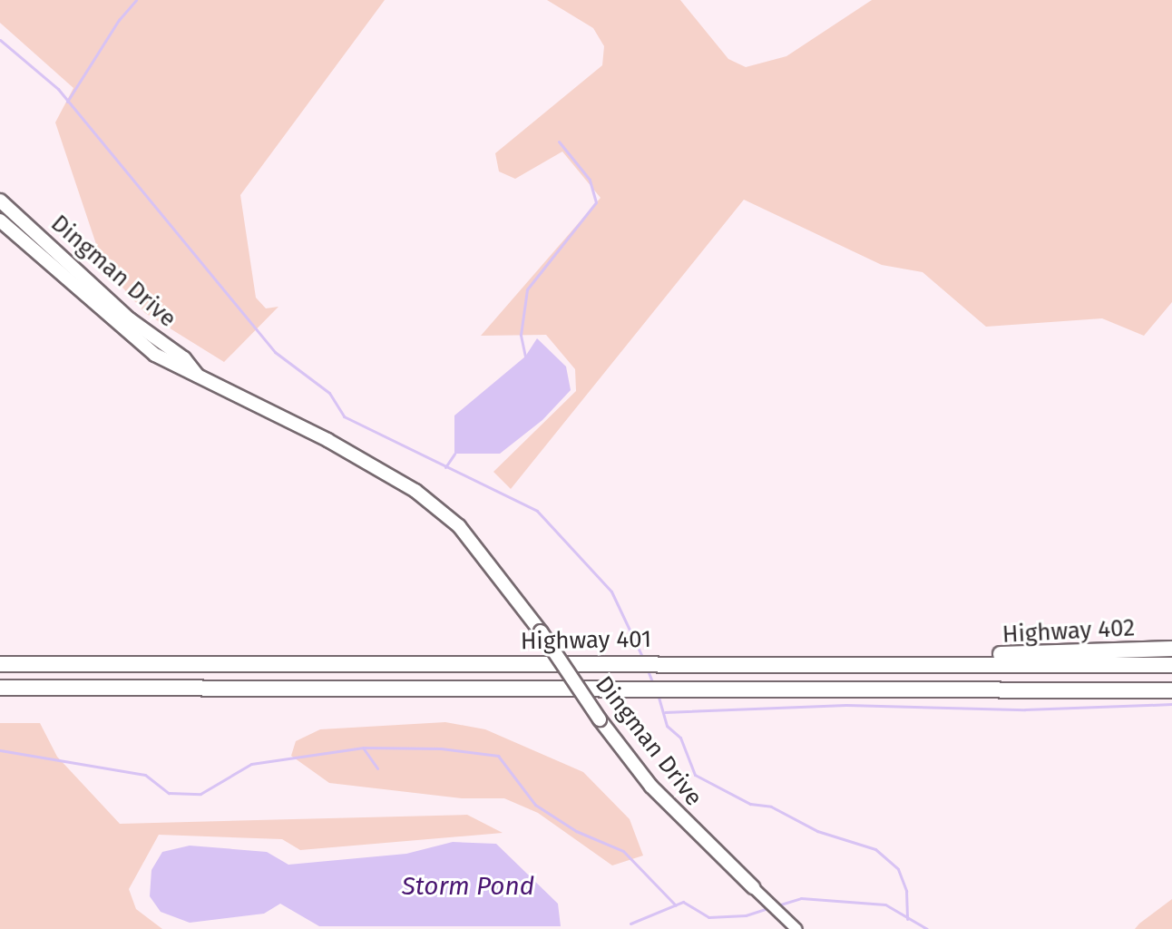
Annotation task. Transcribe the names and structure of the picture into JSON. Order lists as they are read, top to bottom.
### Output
{
  "streets": {
    "highway": ["Highway 402", "Highway 401"],
    "main road": ["Dingman Drive"]
  },
  "crossings": [
    ["Highway 402", "Highway 401"]
  ],
  "water": ["Storm Pond"]
}
